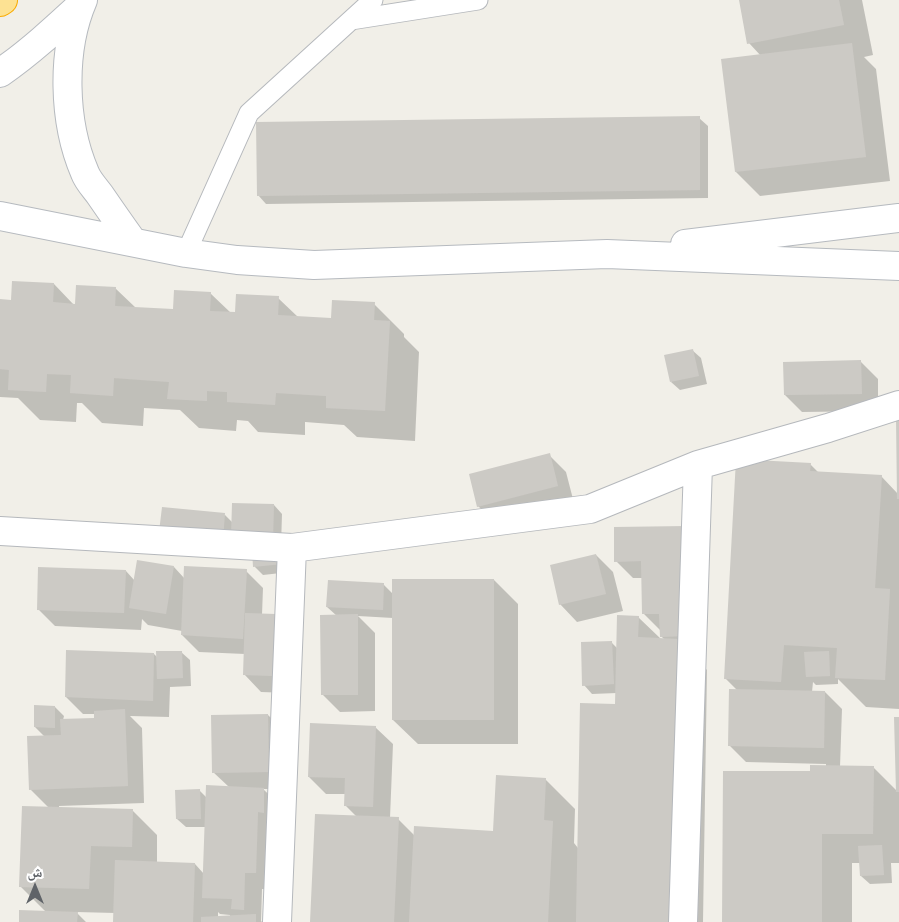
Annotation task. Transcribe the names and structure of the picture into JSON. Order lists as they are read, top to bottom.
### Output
{
  "north": "top"
}
